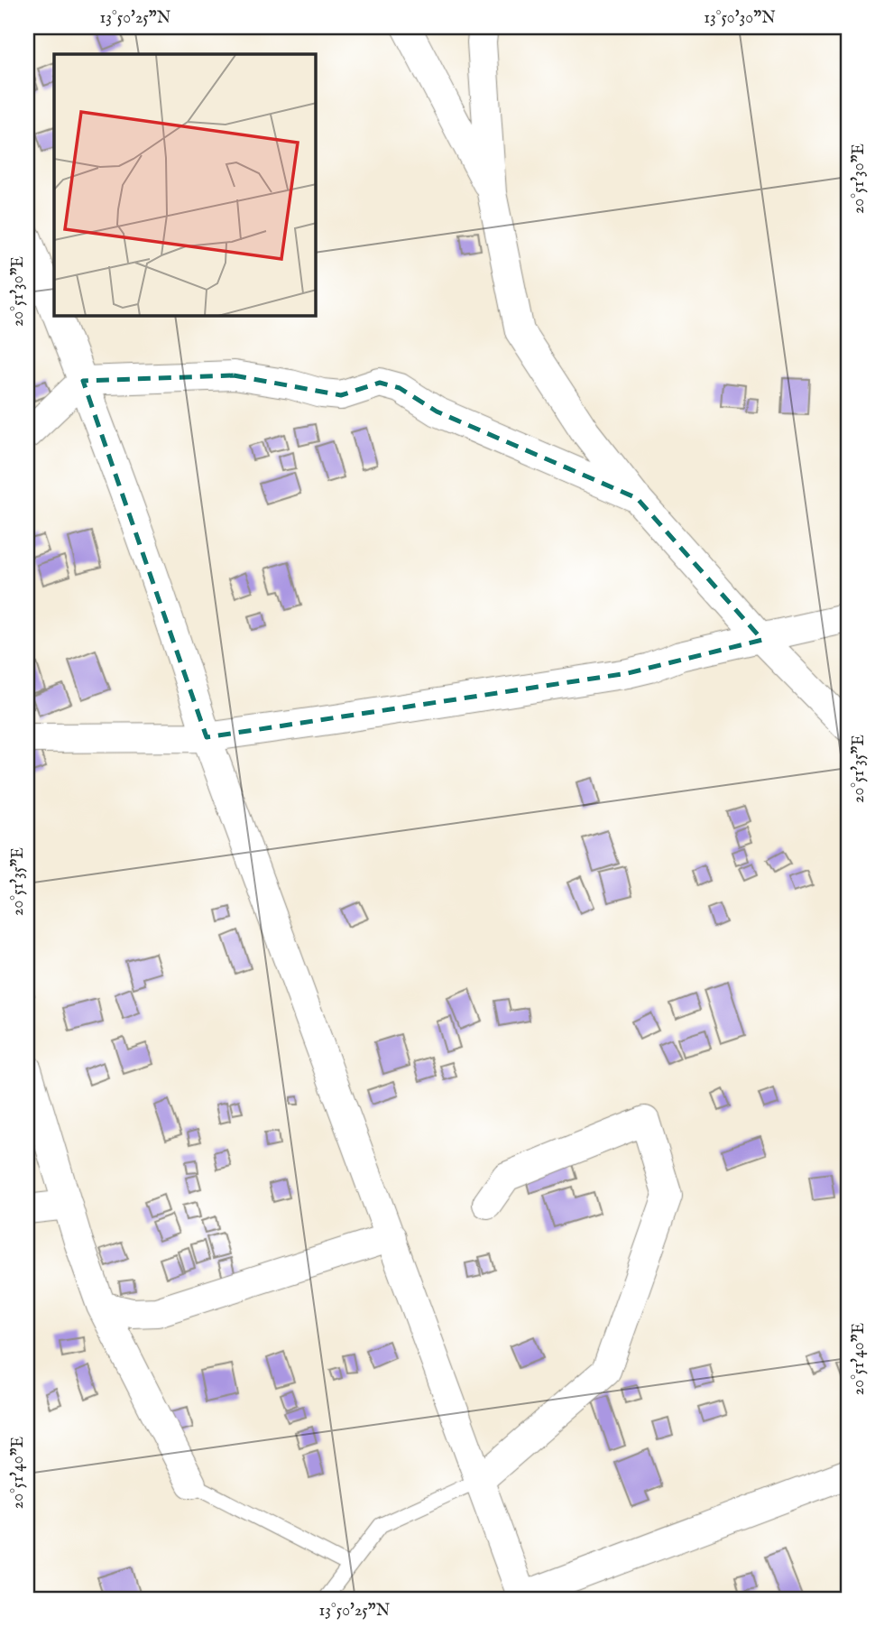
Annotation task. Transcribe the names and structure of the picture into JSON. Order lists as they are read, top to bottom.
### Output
{
  "coordinates": [
    "13°50'25\"N",
    "13°50'30\"N",
    "20°51'30\"E",
    "20°51'35\"E",
    "20°51'40\"E"
  ]
}
